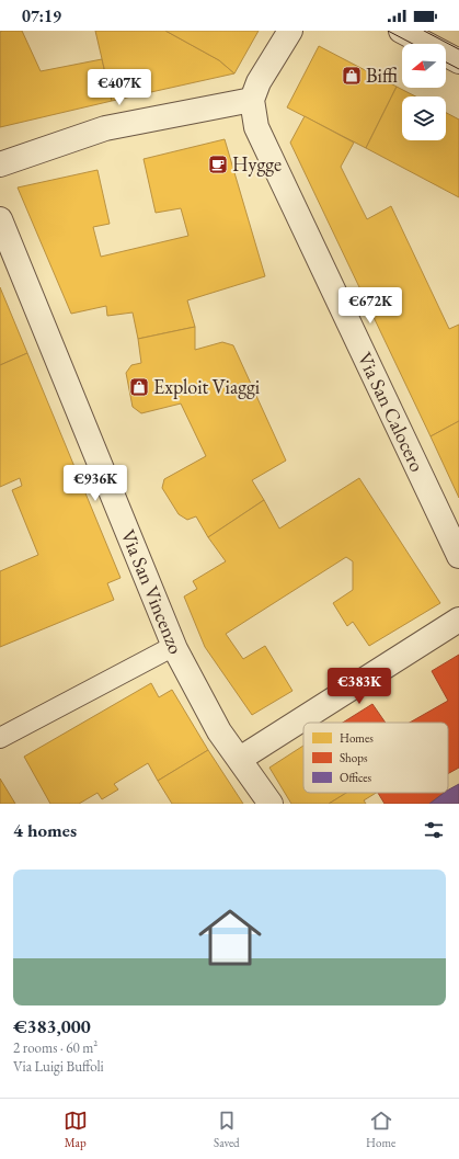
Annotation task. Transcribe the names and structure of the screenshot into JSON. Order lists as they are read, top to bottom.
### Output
{
  "streets": {
    "street": ["Via San Calocero", "Via San Vincenzo"]
  },
  "places": {
    "shop": ["Biffi", "Exploit Viaggi"],
    "cafe": ["Hygge"]
  },
  "legend": ["Homes", "Shops", "Offices"],
  "north": "left",
  "page": {
    "status": "07:19",
    "price": [
      "€407K",
      "€672K",
      "€936K",
      "€383K"
    ],
    "heading": "4 homes",
    "list": [
      {
        "name": "€383,000",
        "note": "2 rooms · 60 m² · Via Luigi Buffoli"
      }
    ],
    "tabs": ["Map", "Saved", "Home"]
  }
}
